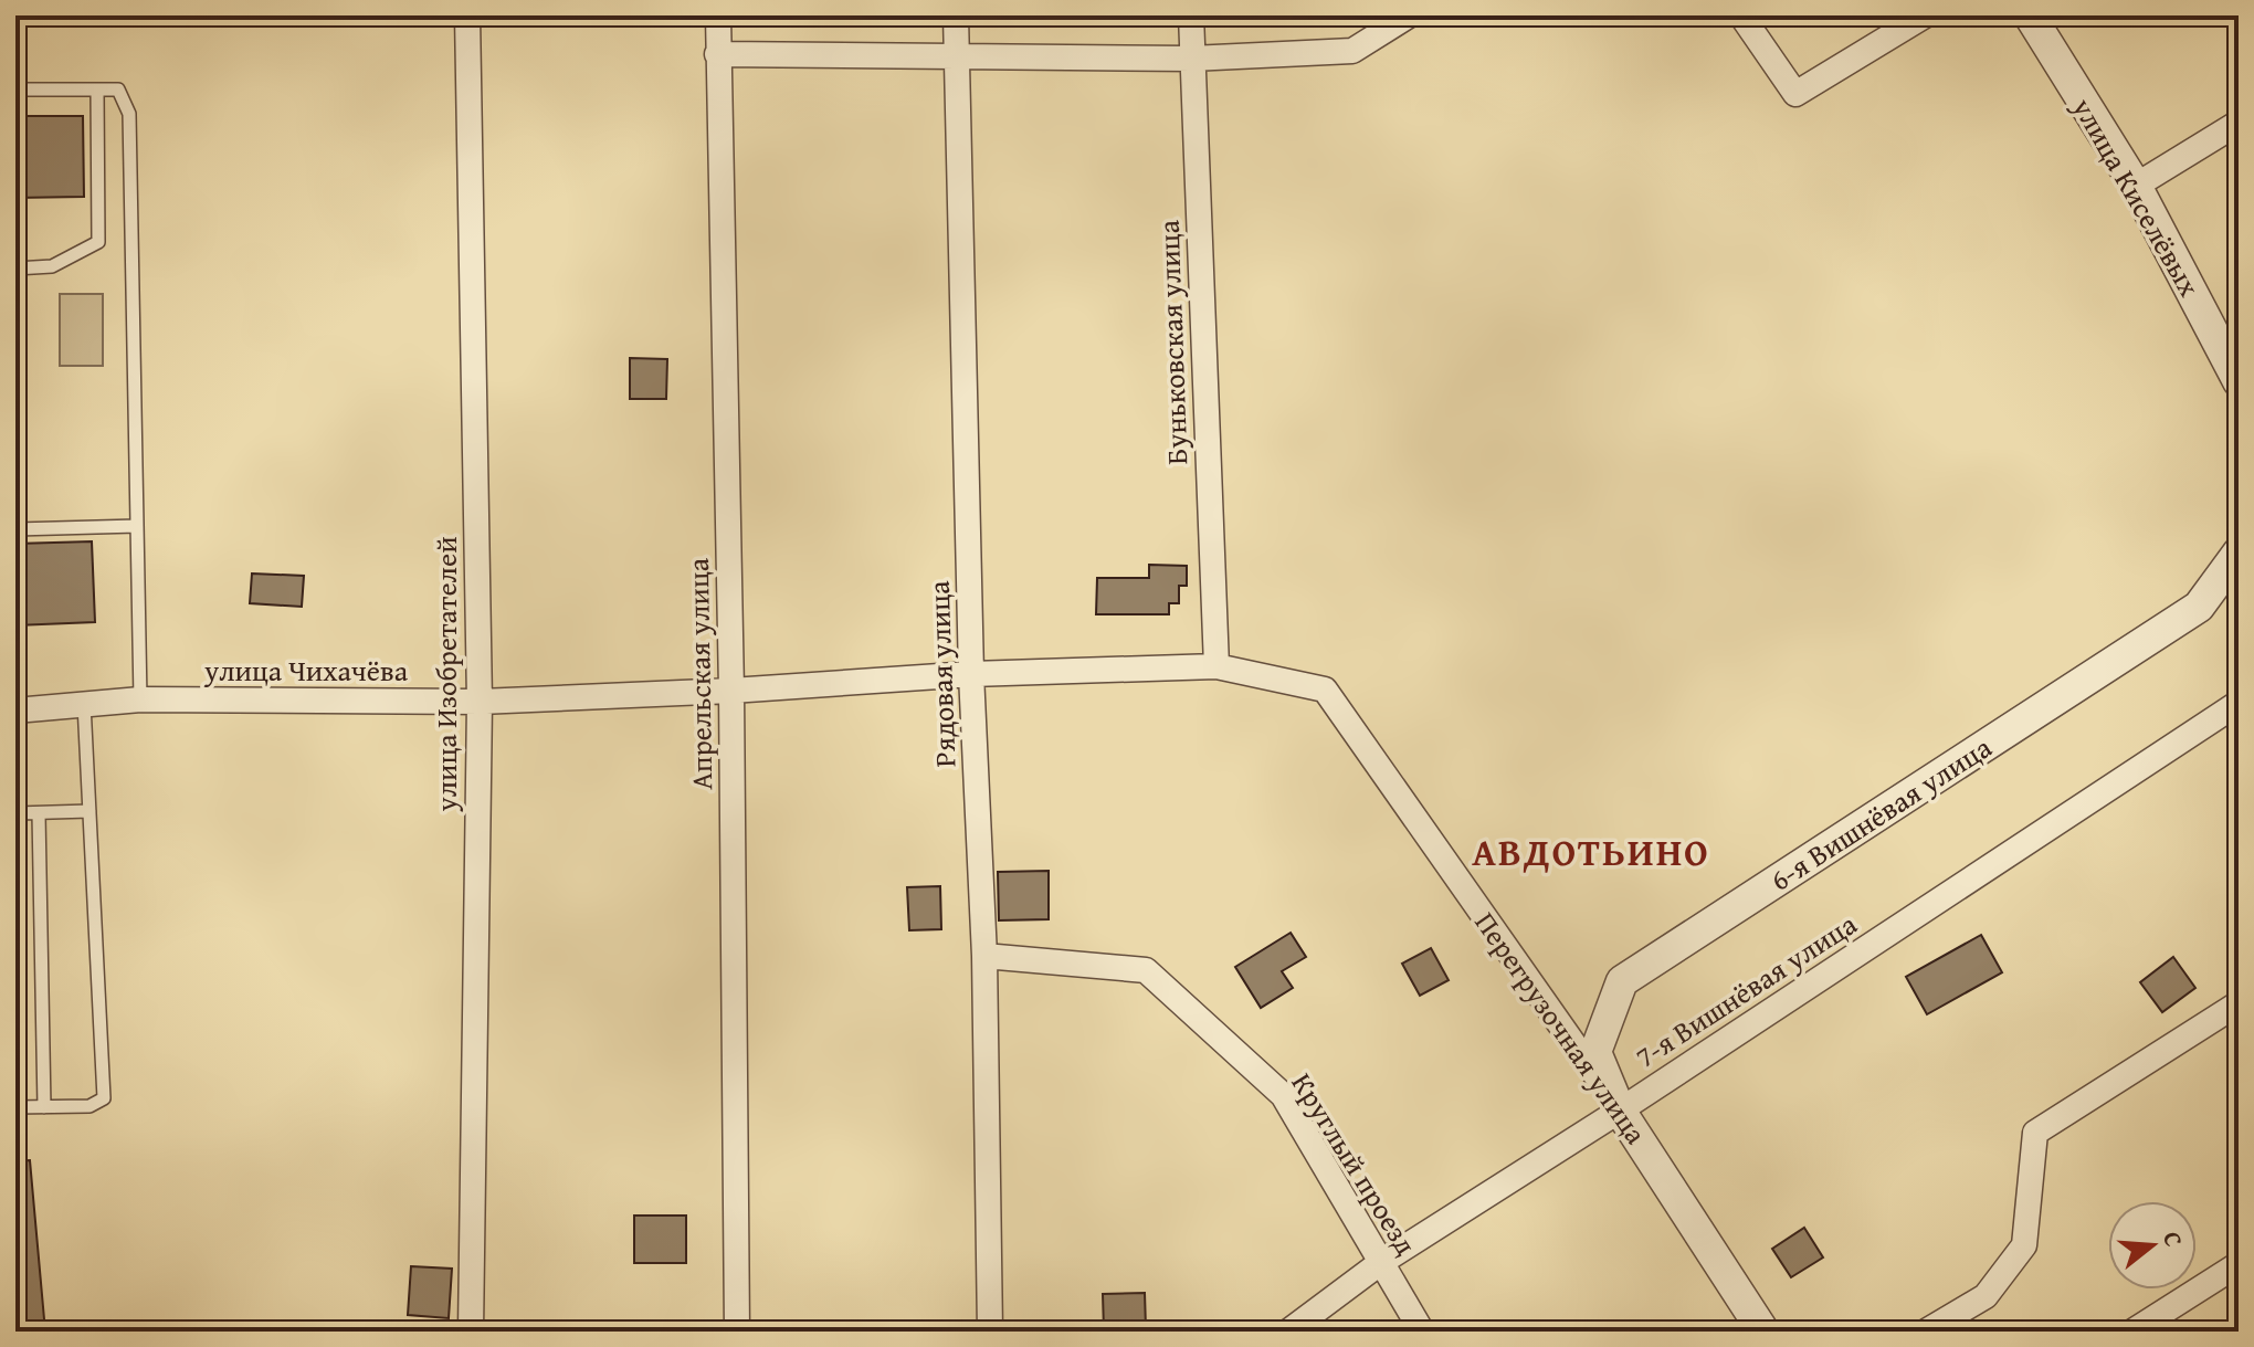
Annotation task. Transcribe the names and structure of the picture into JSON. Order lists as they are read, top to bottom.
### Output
{
  "streets": {
    "street": [
      "улица Киселёвых",
      "Буньковская улица",
      "улица Чихачёва",
      "улица Изобретателей",
      "Апрельская улица",
      "Рядовая улица",
      "6-я Вишнёвая улица",
      "7-я Вишнёвая улица",
      "Перегрузочная улица",
      "Круглый проезд"
    ]
  },
  "crossings": [
    ["Буньковская улица", "улица Чихачёва"],
    ["Буньковская улица", "Перегрузочная улица"],
    ["улица Чихачёва", "улица Изобретателей"],
    ["улица Чихачёва", "Апрельская улица"],
    ["улица Чихачёва", "Рядовая улица"],
    ["улица Чихачёва", "Перегрузочная улица"],
    ["Рядовая улица", "Круглый проезд"],
    ["6-я Вишнёвая улица", "7-я Вишнёвая улица"],
    ["6-я Вишнёвая улица", "Перегрузочная улица"],
    ["7-я Вишнёвая улица", "Перегрузочная улица"],
    ["7-я Вишнёвая улица", "Круглый проезд"]
  ],
  "districts": ["АВДОТЬИНО"],
  "north": "right"
}
